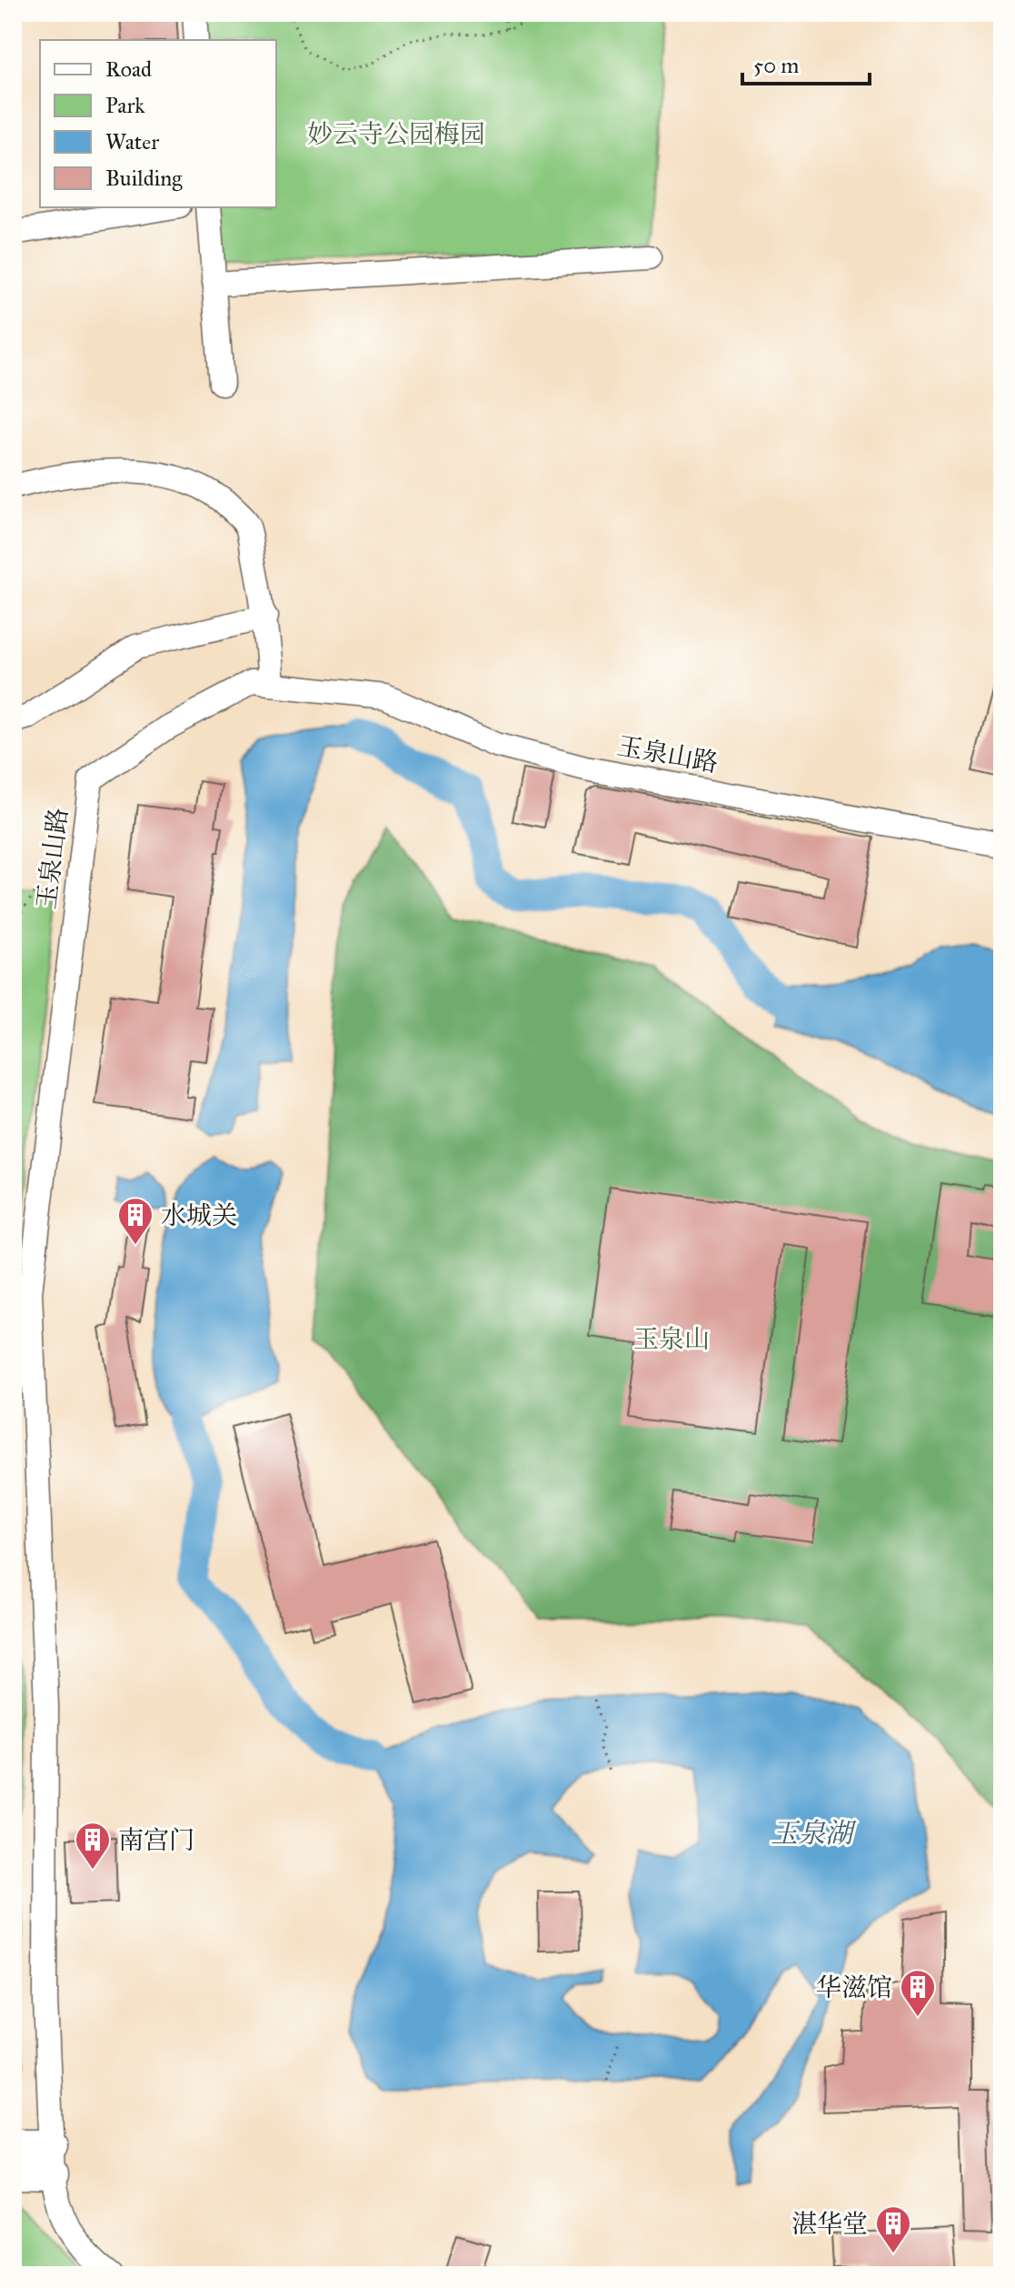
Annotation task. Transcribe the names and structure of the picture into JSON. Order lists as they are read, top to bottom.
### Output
{
  "streets": {
    "street": ["玉泉山路"]
  },
  "water": ["玉泉湖"],
  "parks": ["妙云寺公园梅园", "玉泉山"],
  "places": {
    "building": [
      "水城关",
      "南宫门",
      "华滋馆",
      "湛华堂"
    ]
  },
  "legend": [
    "Road",
    "Park",
    "Water",
    "Building"
  ],
  "scale_bar": "50 m"
}
